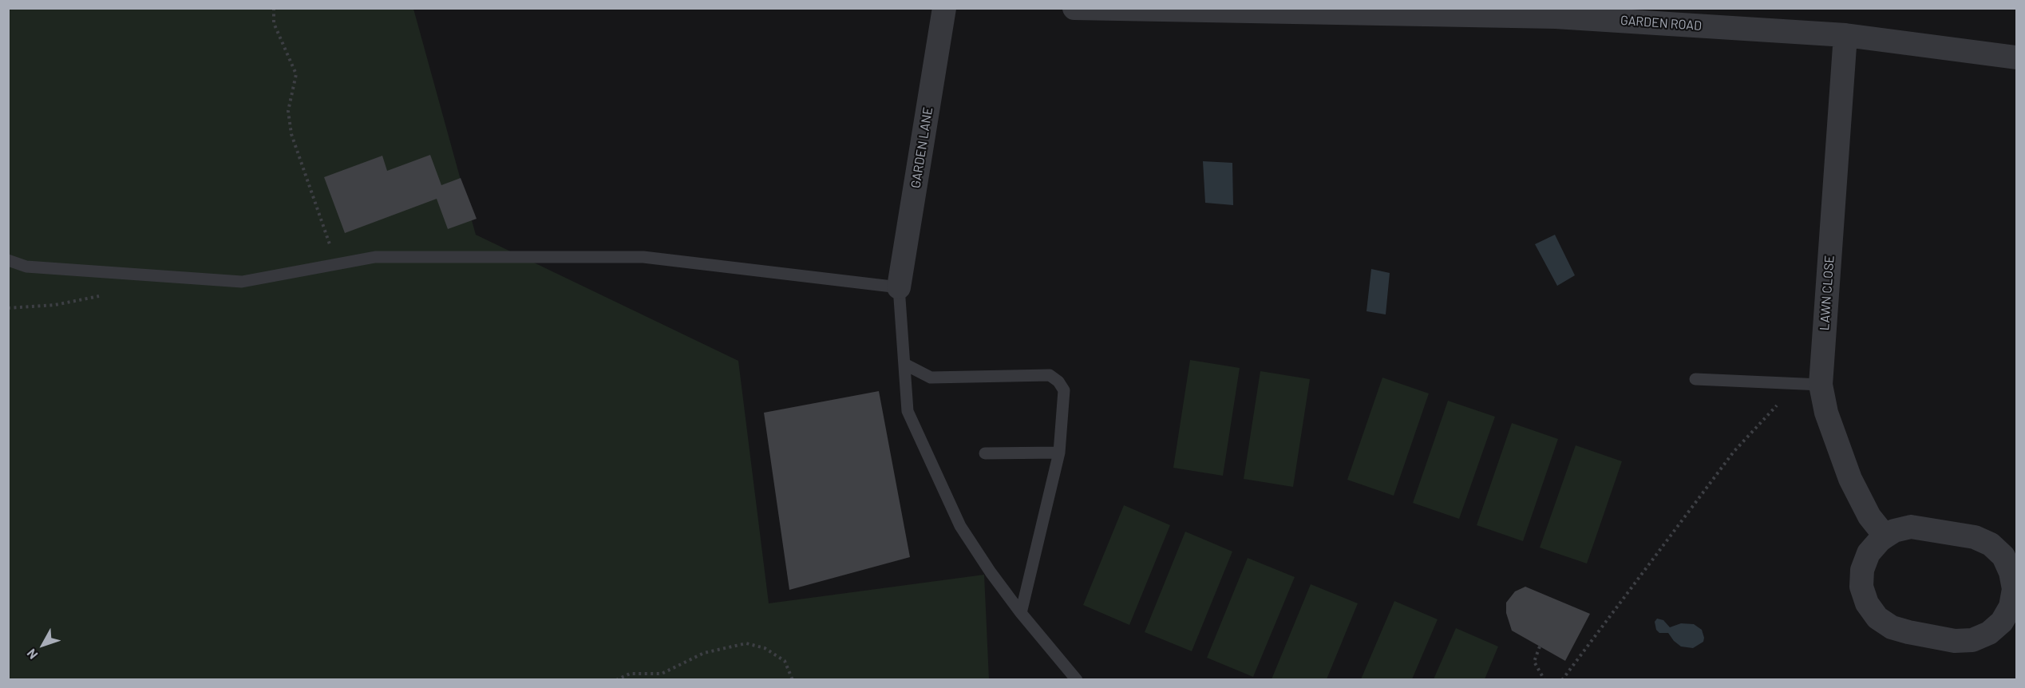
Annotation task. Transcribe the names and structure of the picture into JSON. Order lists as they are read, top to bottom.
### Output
{
  "streets": {
    "street": ["GARDEN ROAD", "GARDEN LANE", "LAWN CLOSE"]
  },
  "crossings": [
    ["GARDEN ROAD", "LAWN CLOSE"]
  ],
  "north": "bottom left"
}
